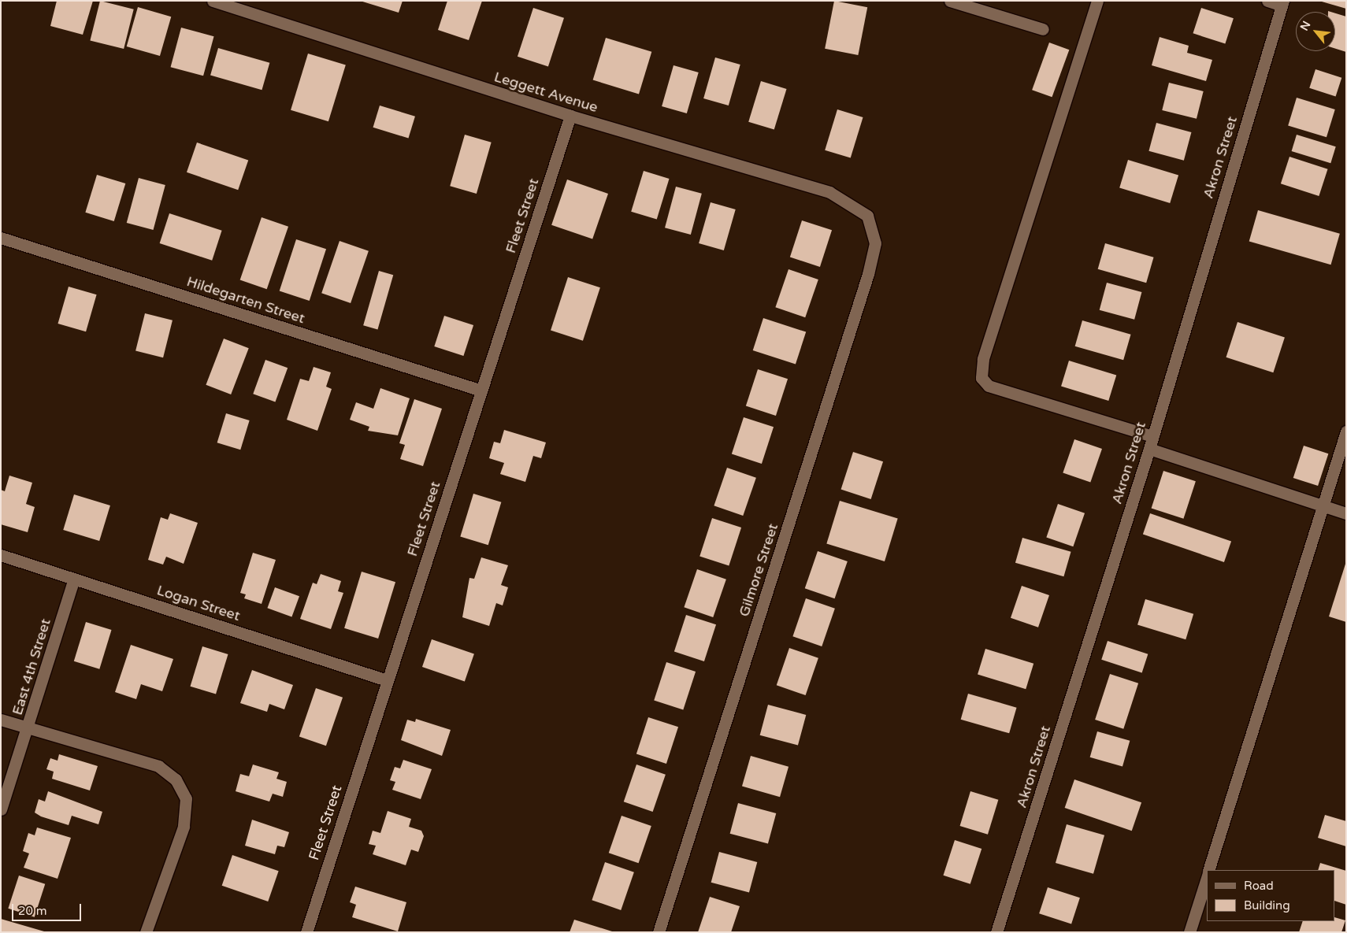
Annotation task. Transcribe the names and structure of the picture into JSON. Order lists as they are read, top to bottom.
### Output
{
  "streets": {
    "street": [
      "Leggett Avenue",
      "Akron Street",
      "Fleet Street",
      "Hildegarten Street",
      "Gilmore Street",
      "Logan Street",
      "East 4th Street"
    ]
  },
  "crossings": [
    ["Leggett Avenue", "Fleet Street"],
    ["Leggett Avenue", "Gilmore Street"],
    ["Fleet Street", "Hildegarten Street"],
    ["Fleet Street", "Logan Street"],
    ["Logan Street", "East 4th Street"]
  ],
  "legend": ["Road", "Building"],
  "scale_bar": "20 m",
  "north": "top left"
}
